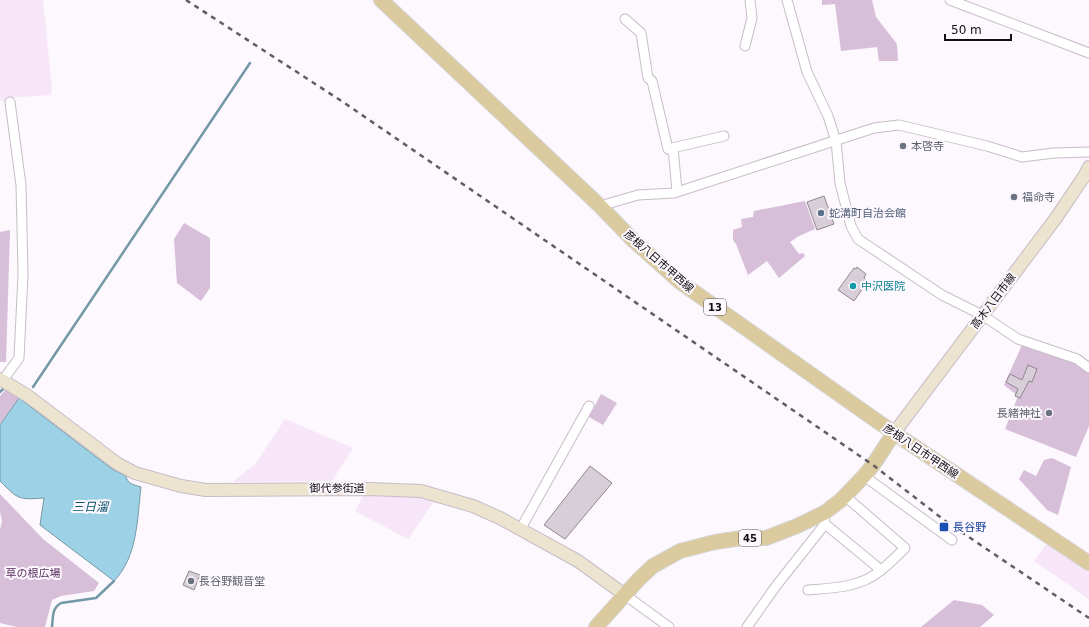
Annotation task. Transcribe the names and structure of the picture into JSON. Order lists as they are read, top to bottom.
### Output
{
  "streets": {
    "main road": ["彦根八日市甲西線", "13", "45"],
    "street": ["高木八日市線", "御代参街道"]
  },
  "crossings": [
    ["彦根八日市甲西線", "高木八日市線"],
    ["彦根八日市甲西線", "45"],
    ["高木八日市線", "45"],
    ["御代参街道", "45"]
  ],
  "water": ["三日溜"],
  "parks": ["草の根広場"],
  "places": {
    "other": [
      "本啓寺",
      "福命寺",
      "蛇溝町自治会館",
      "中沢医院",
      "長緒神社",
      "長谷野観音堂"
    ],
    "transit": ["長谷野"]
  },
  "scale_bar": "50 m"
}
